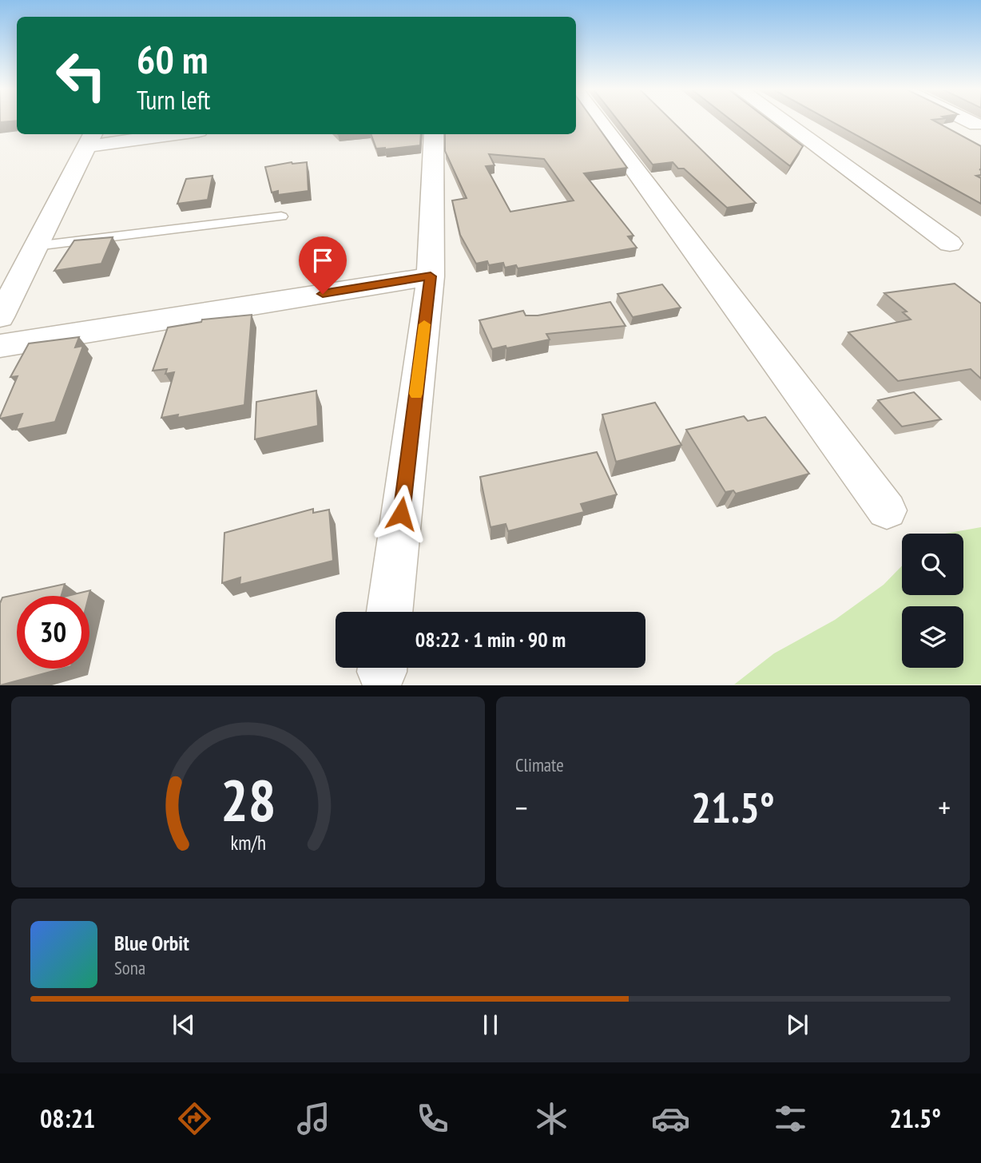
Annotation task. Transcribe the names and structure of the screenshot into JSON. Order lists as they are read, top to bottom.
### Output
{
  "page": {
    "turn": ["60 m", "Turn left"],
    "limit": "30",
    "trip": "08:22 · 1 min · 90 m",
    "tile": "Climate",
    "heat": ["−", "21.5°", "+"],
    "song": ["Blue Orbit", "Sona"],
    "tabs": ["08:21", "21.5°"],
    "gauge": ["28", "km/h"]
  }
}
